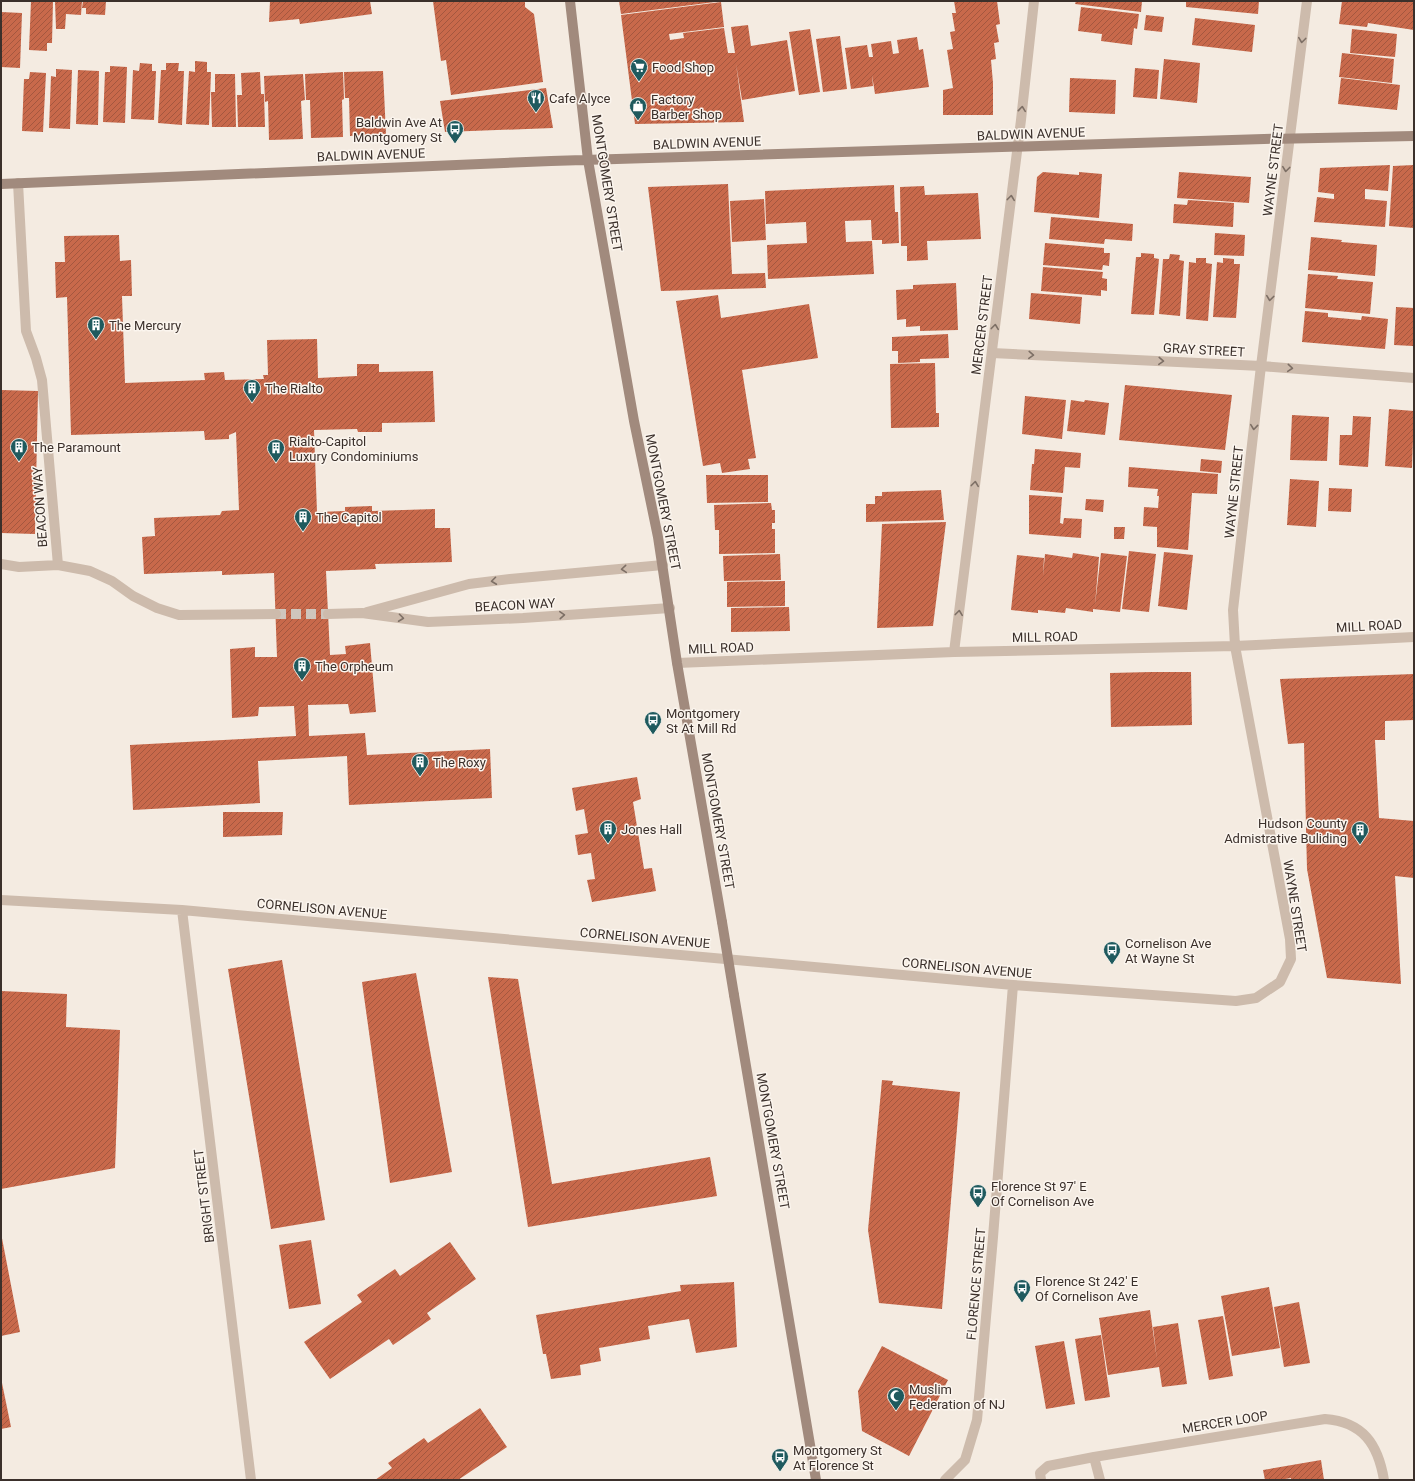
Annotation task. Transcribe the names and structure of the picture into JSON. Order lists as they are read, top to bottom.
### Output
{
  "streets": {
    "main road": ["BALDWIN AVENUE", "MONTGOMERY STREET"],
    "street": [
      "WAYNE STREET",
      "MERCER STREET",
      "GRAY STREET",
      "BEACON WAY",
      "MILL ROAD",
      "CORNELISON AVENUE",
      "BRIGHT STREET",
      "FLORENCE STREET",
      "MERCER LOOP"
    ]
  },
  "crossings": [
    ["BALDWIN AVENUE", "WAYNE STREET"],
    ["BALDWIN AVENUE", "MONTGOMERY STREET"],
    ["BALDWIN AVENUE", "MERCER STREET"],
    ["BALDWIN AVENUE", "BEACON WAY"],
    ["WAYNE STREET", "GRAY STREET"],
    ["WAYNE STREET", "MILL ROAD"],
    ["WAYNE STREET", "CORNELISON AVENUE"],
    ["MONTGOMERY STREET", "BEACON WAY"],
    ["MONTGOMERY STREET", "MILL ROAD"],
    ["MERCER STREET", "GRAY STREET"],
    ["MERCER STREET", "MILL ROAD"],
    ["CORNELISON AVENUE", "BRIGHT STREET"],
    ["CORNELISON AVENUE", "FLORENCE STREET"]
  ],
  "one_way": ["WAYNE STREET", "MERCER STREET", "GRAY STREET"],
  "places": {
    "supermarket": ["Food Shop"],
    "restaurant": ["Cafe Alyce"],
    "shop": ["Factory Barber Shop"],
    "bus stop": [
      "Baldwin Ave At Montgomery St",
      "Montgomery St At Mill Rd",
      "Cornelison Ave At Wayne St",
      "Florence St 97' E Of Cornelison Ave",
      "Florence St 242' E Of Cornelison Ave",
      "Montgomery St At Florence St"
    ],
    "building": [
      "The Mercury",
      "The Rialto",
      "The Paramount",
      "Rialto-Capitol Luxury Condominiums",
      "The Capitol",
      "The Orpheum",
      "The Roxy",
      "Jones Hall",
      "Hudson County Admistrative Buliding"
    ],
    "mosque": ["Muslim Federation of NJ"]
  }
}
